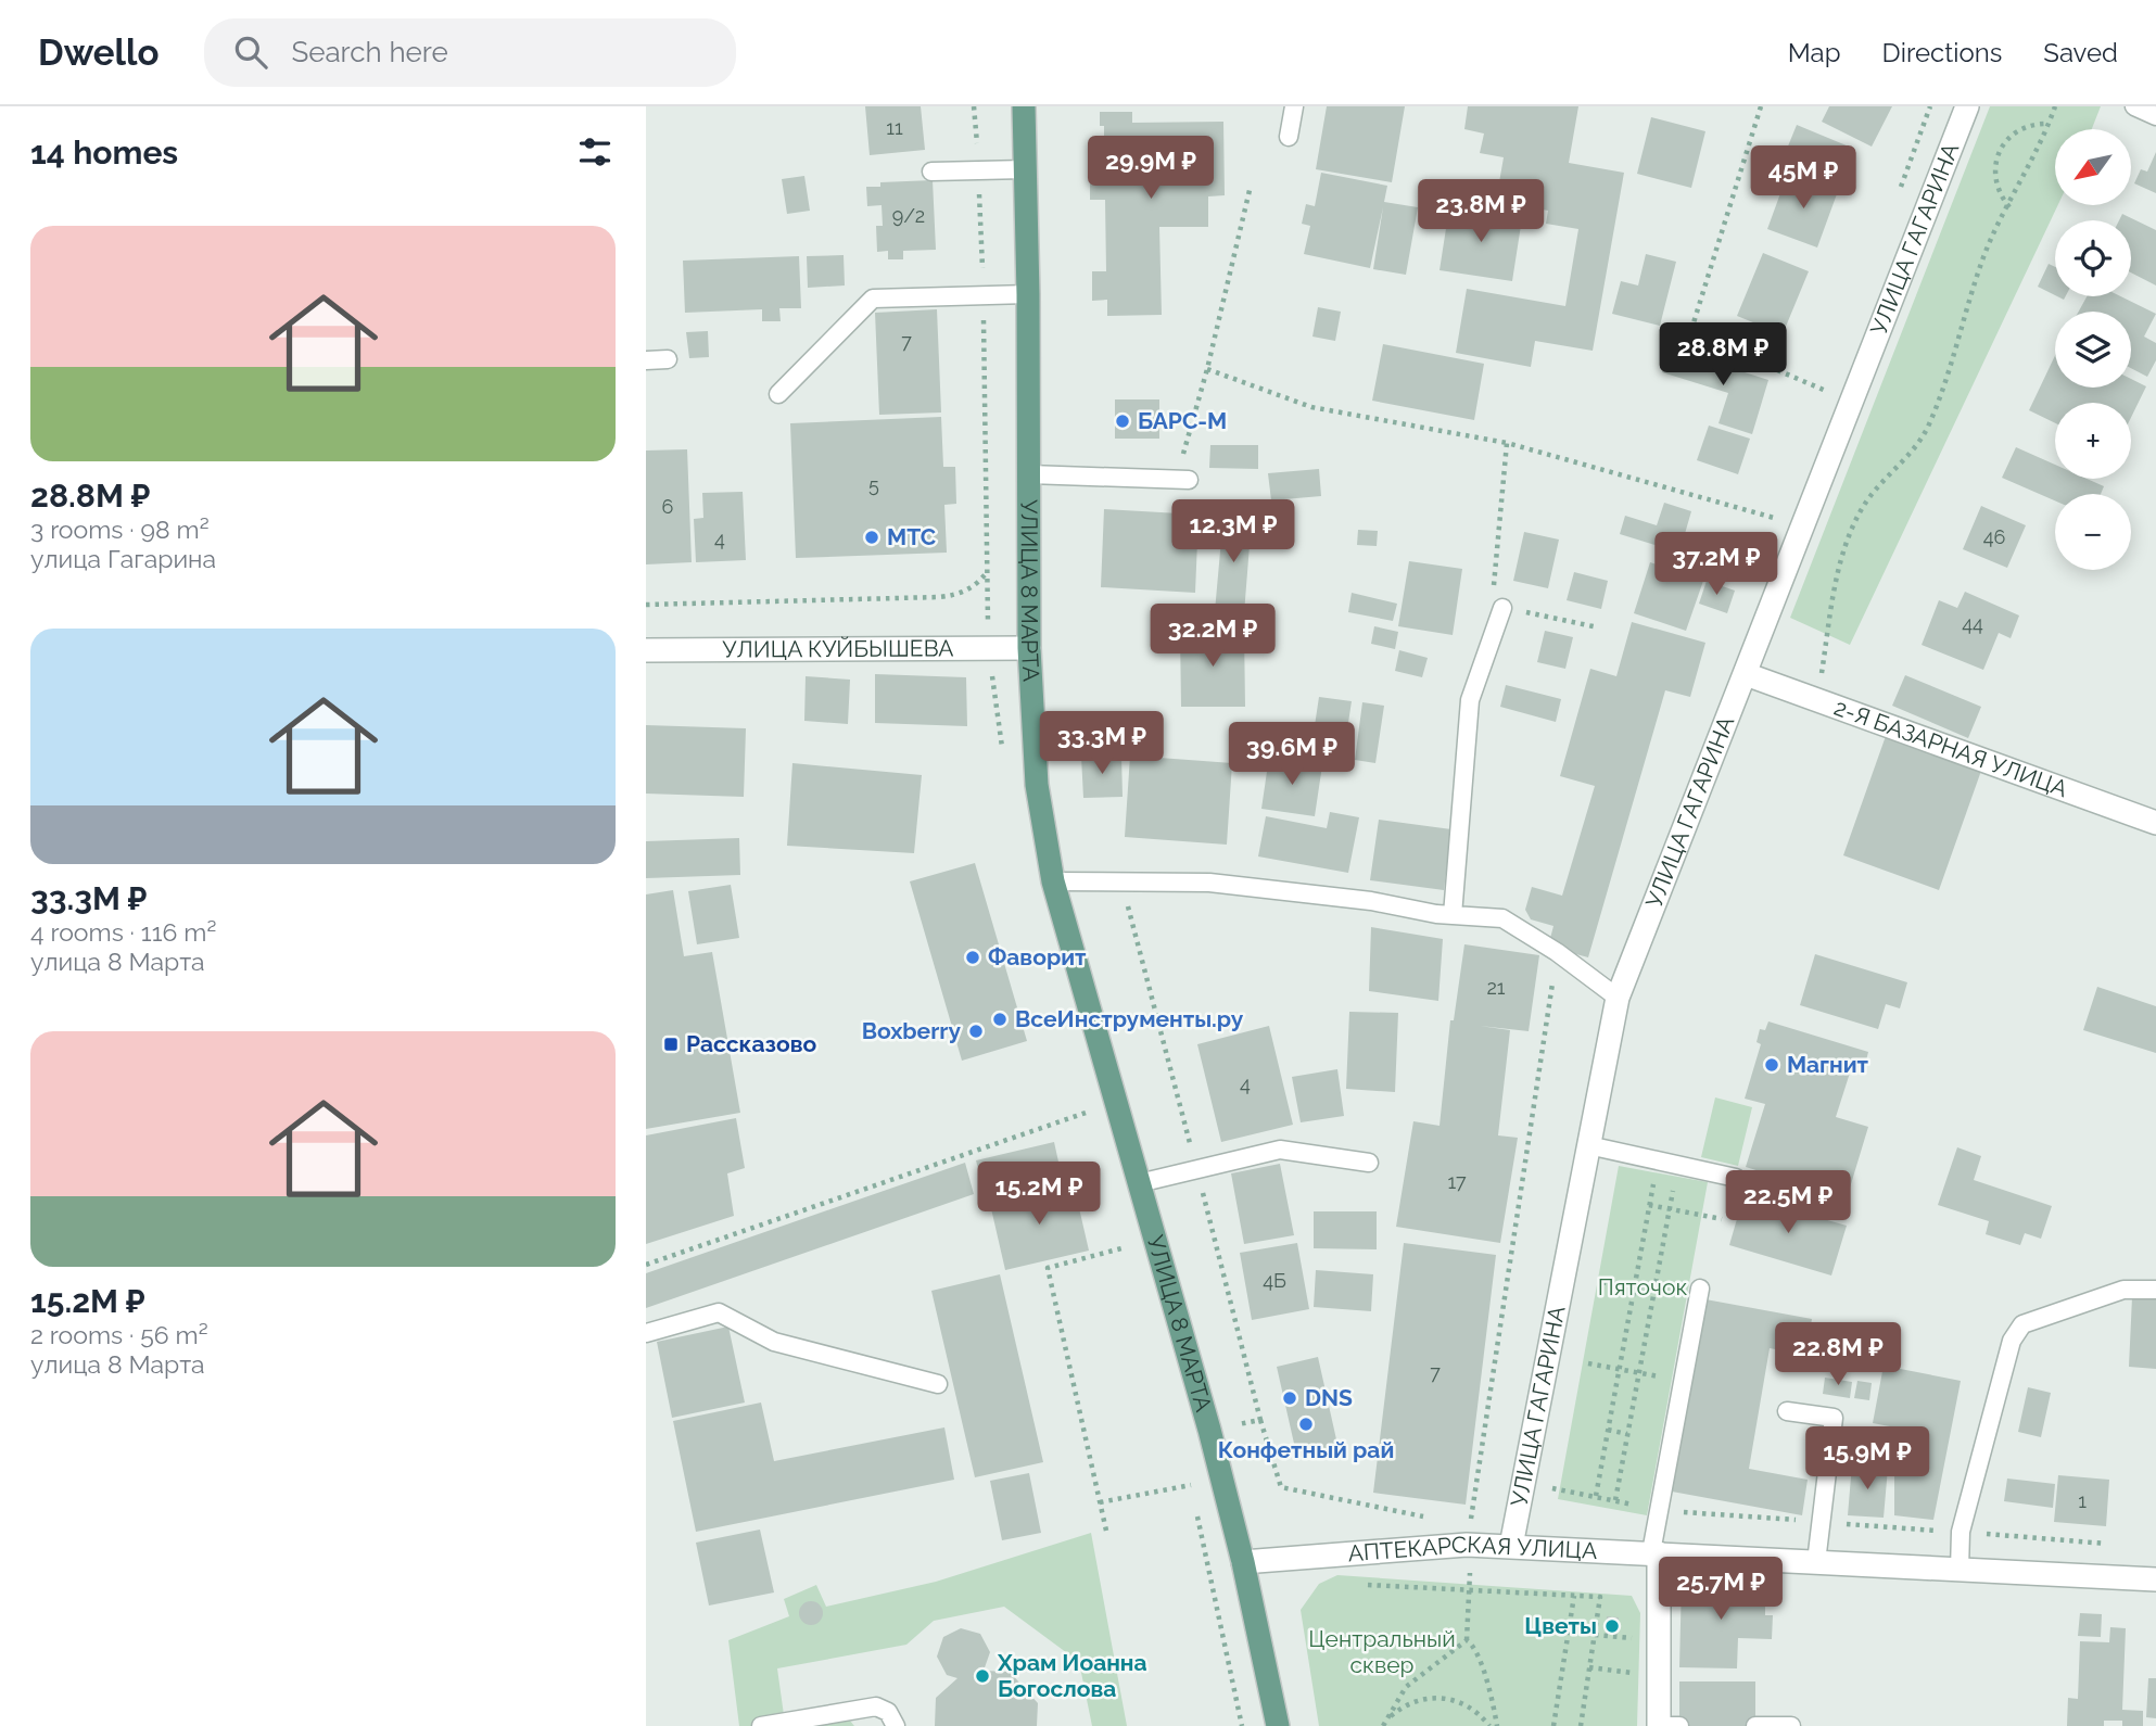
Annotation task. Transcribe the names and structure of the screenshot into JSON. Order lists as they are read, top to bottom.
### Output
{
  "streets": {
    "main road": ["УЛИЦА 8 МАРТА"],
    "street": [
      "УЛИЦА ГАГАРИНА",
      "УЛИЦА КУЙБЫШЕВА",
      "2-Я БАЗАРНАЯ УЛИЦА",
      "АПТЕКАРСКАЯ УЛИЦА"
    ]
  },
  "crossings": [
    ["УЛИЦА ГАГАРИНА", "2-Я БАЗАРНАЯ УЛИЦА"],
    ["УЛИЦА ГАГАРИНА", "АПТЕКАРСКАЯ УЛИЦА"],
    ["УЛИЦА 8 МАРТА", "УЛИЦА КУЙБЫШЕВА"],
    ["УЛИЦА 8 МАРТА", "АПТЕКАРСКАЯ УЛИЦА"]
  ],
  "parks": ["Пяточок", "Центральный сквер"],
  "places": {
    "other": [
      "БАРС-М",
      "МТС",
      "Фаворит",
      "ВсеИнструменты.ру",
      "Boxberry",
      "Магнит",
      "DNS",
      "Конфетный рай",
      "Цветы",
      "Храм Иоанна Богослова"
    ],
    "transit": ["Рассказово"]
  },
  "house_numbers": [
    "11",
    "9/2",
    "7",
    "5",
    "6",
    "46",
    "4",
    "44",
    "21",
    "4",
    "17",
    "4Б",
    "7",
    "1"
  ],
  "north": "bottom left",
  "page": {
    "header": "Dwello",
    "search": "Search here",
    "nav": ["Map", "Directions", "Saved"],
    "heading": "14 homes",
    "map_buttons": ["+", "−"],
    "price": [
      "29.9M ₽",
      "45M ₽",
      "23.8M ₽",
      "28.8M ₽",
      "12.3M ₽",
      "37.2M ₽",
      "32.2M ₽",
      "33.3M ₽",
      "39.6M ₽",
      "15.2M ₽",
      "22.5M ₽",
      "22.8M ₽",
      "15.9M ₽",
      "25.7M ₽"
    ],
    "list": [
      {
        "name": "28.8M ₽",
        "note": "3 rooms · 98 m² · улица Гагарина"
      },
      {
        "name": "33.3M ₽",
        "note": "4 rooms · 116 m² · улица 8 Марта"
      },
      {
        "name": "15.2M ₽",
        "note": "2 rooms · 56 m² · улица 8 Марта"
      }
    ]
  }
}
